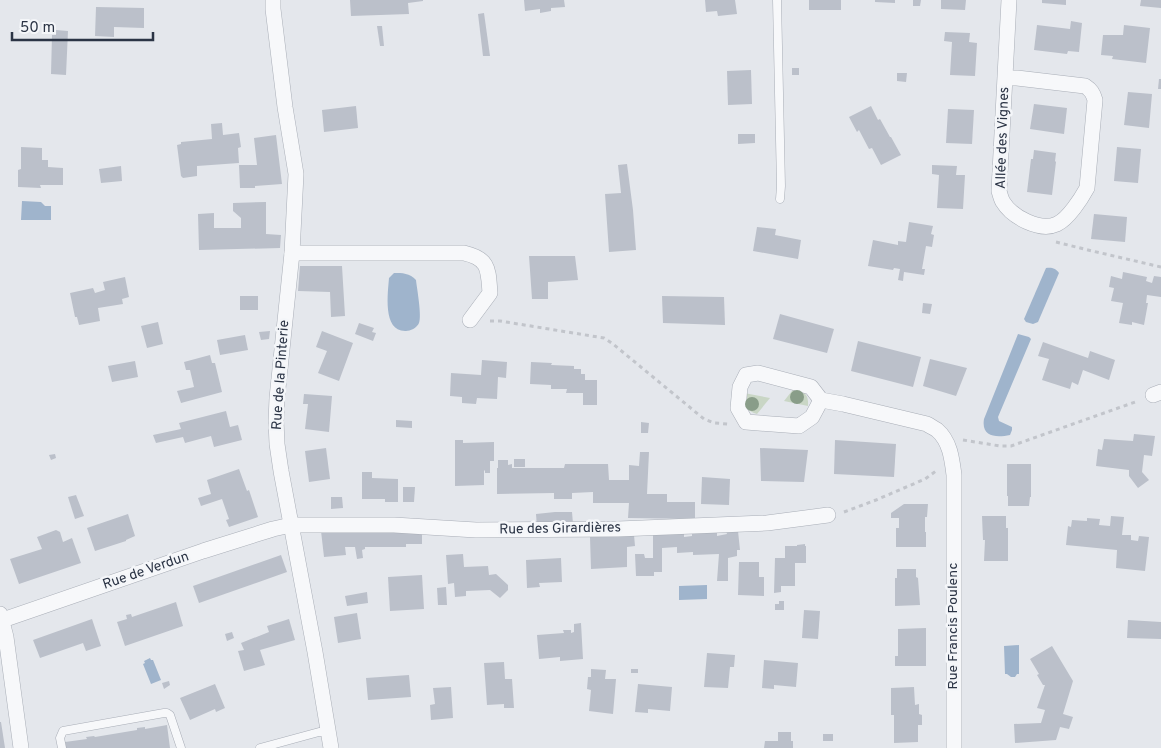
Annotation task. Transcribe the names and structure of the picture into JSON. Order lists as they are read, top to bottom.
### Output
{
  "streets": {
    "street": [
      "Allée des Vignes",
      "Rue de la Pinterie",
      "Rue des Girardières",
      "Rue de Verdun",
      "Rue Francis Poulenc"
    ]
  },
  "crossings": [
    ["Rue de la Pinterie", "Rue des Girardières"],
    ["Rue de la Pinterie", "Rue de Verdun"],
    ["Rue des Girardières", "Rue de Verdun"]
  ],
  "scale_bar": "50 m"
}
